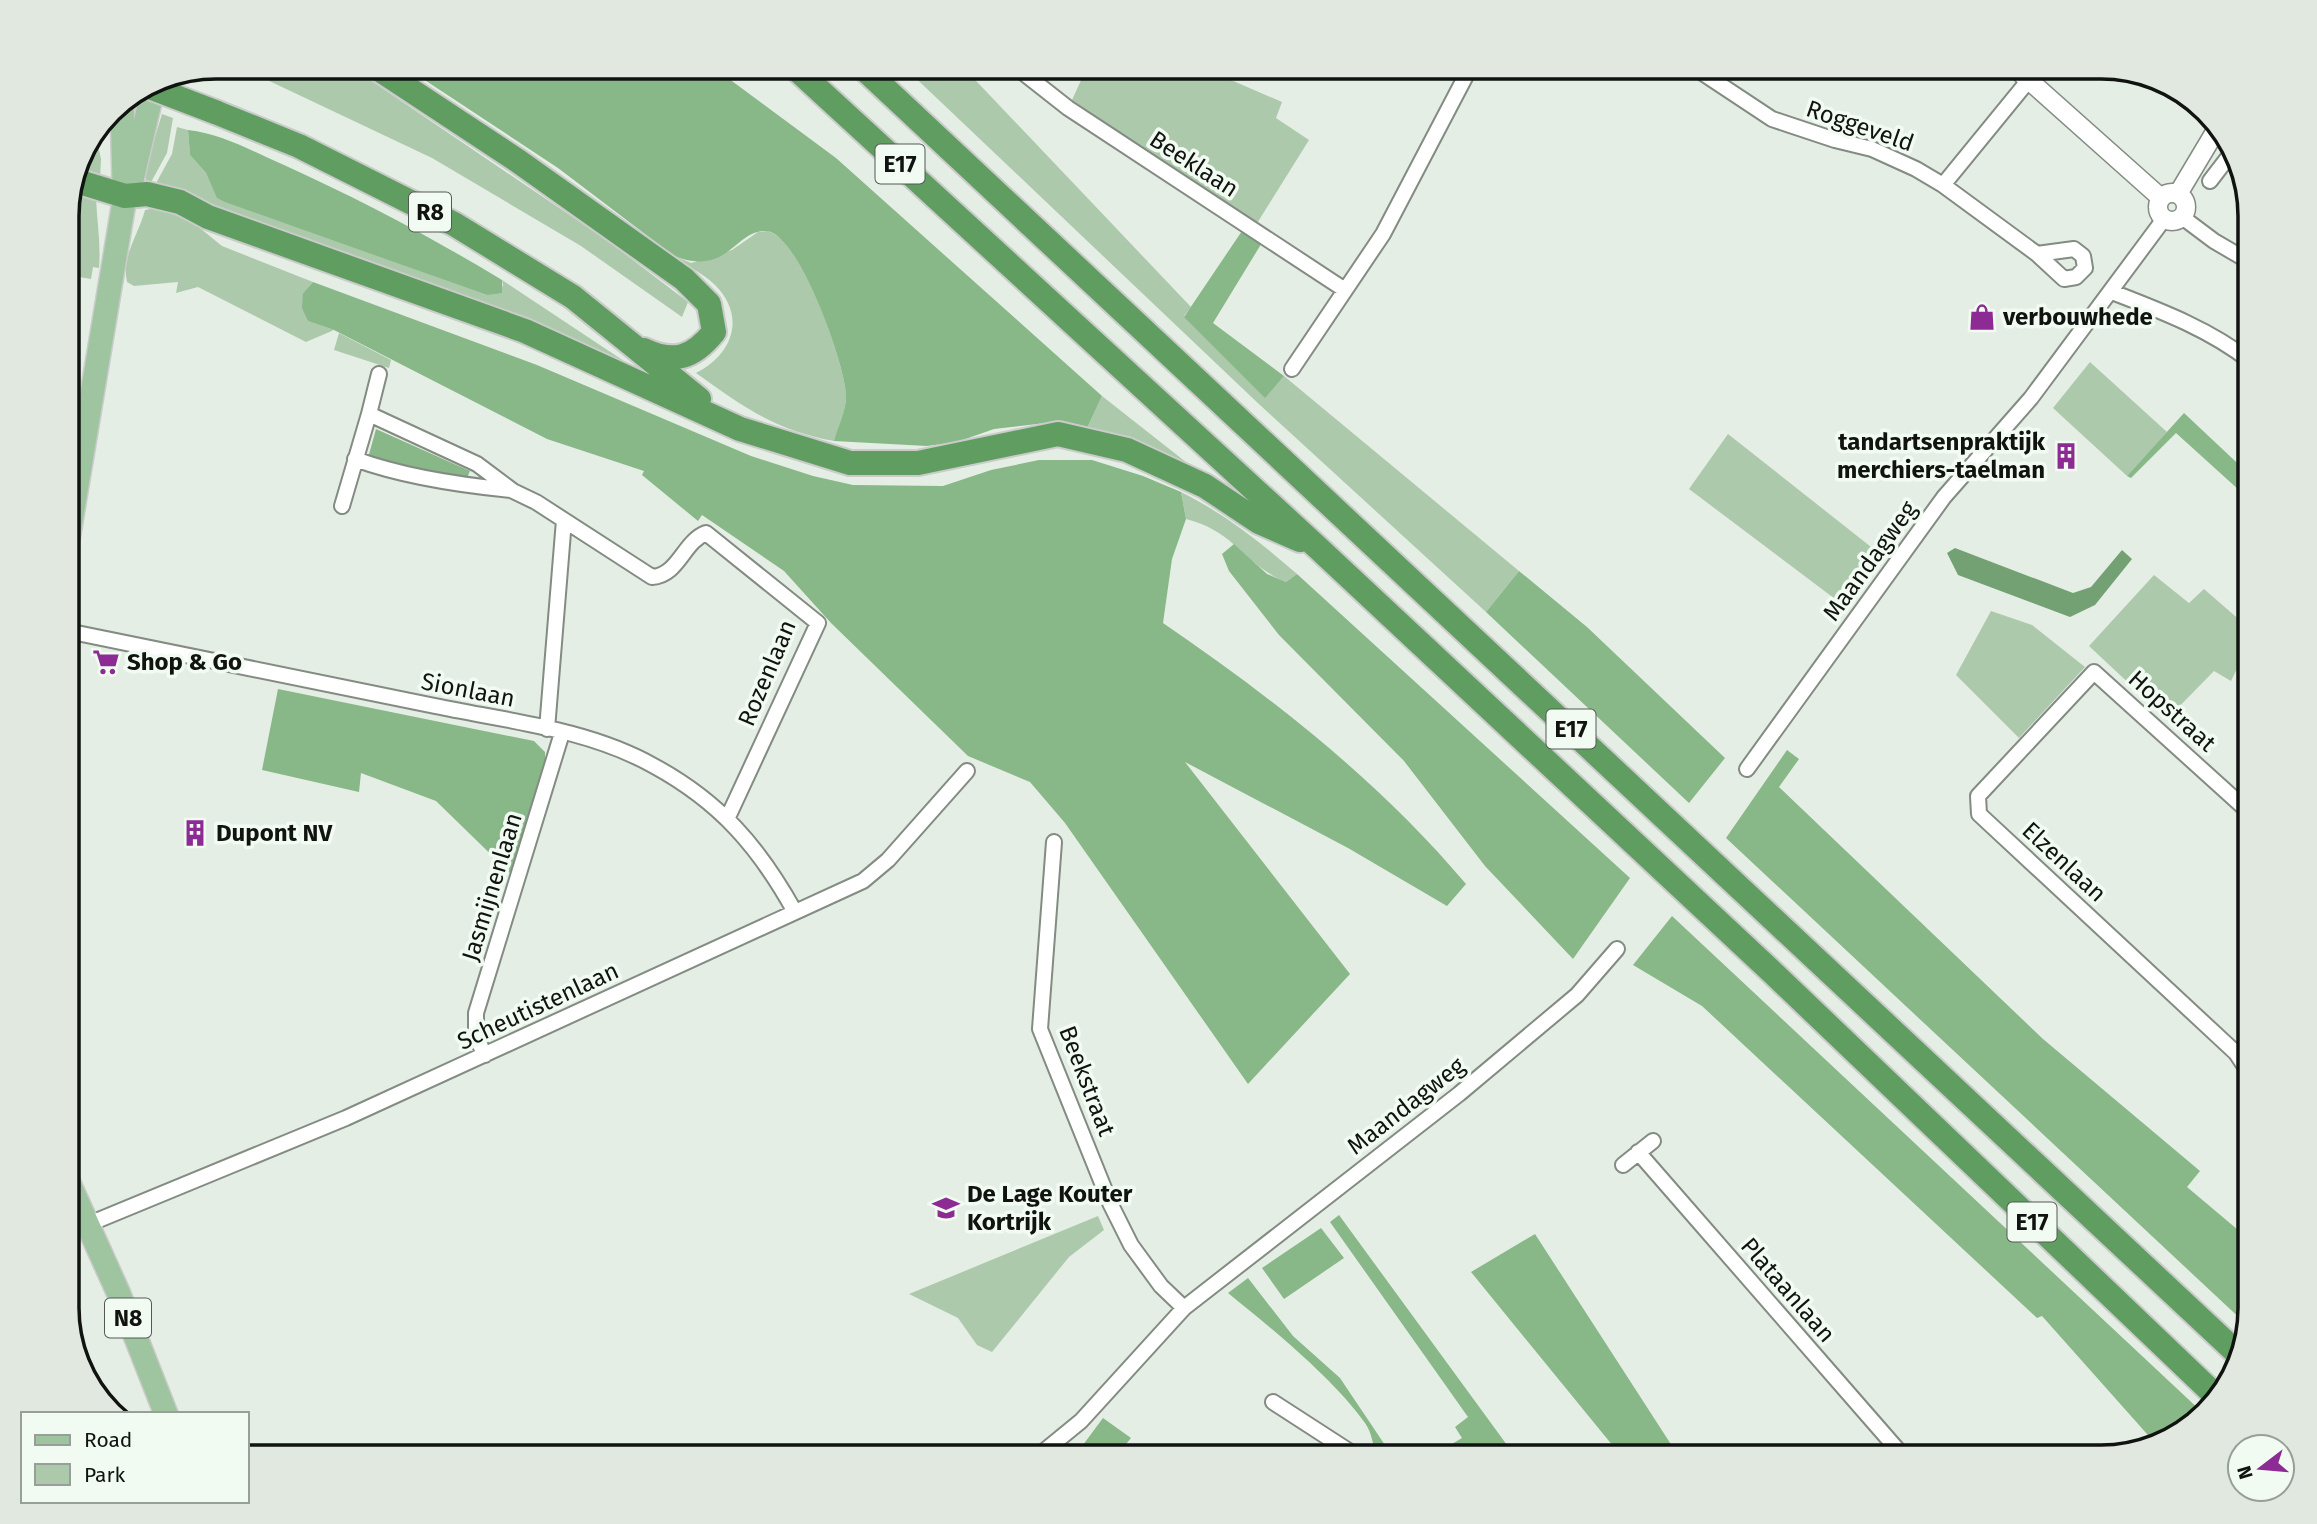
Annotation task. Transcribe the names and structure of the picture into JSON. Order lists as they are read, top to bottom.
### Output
{
  "streets": {
    "highway": ["E17", "R8"],
    "main road": ["N8"],
    "street": [
      "Roggeveld",
      "Beeklaan",
      "Maandagweg",
      "Rozenlaan",
      "Sionlaan",
      "Hopstraat",
      "Elzenlaan",
      "Jasmijnenlaan",
      "Scheutistenlaan",
      "Beekstraat",
      "Plataanlaan"
    ]
  },
  "crossings": [
    ["Maandagweg", "Beekstraat"],
    ["Rozenlaan", "Sionlaan"],
    ["Sionlaan", "Jasmijnenlaan"],
    ["Sionlaan", "Scheutistenlaan"],
    ["Hopstraat", "Elzenlaan"],
    ["Jasmijnenlaan", "Scheutistenlaan"],
    ["Scheutistenlaan", "N8"]
  ],
  "places": {
    "shop": ["verbouwhede"],
    "building": ["tandartsenpraktijk merchiers-taelman", "Dupont NV"],
    "supermarket": ["Shop & Go"],
    "school or university": ["De Lage Kouter Kortrijk"]
  },
  "legend": ["Road", "Park"],
  "north": "left"
}
